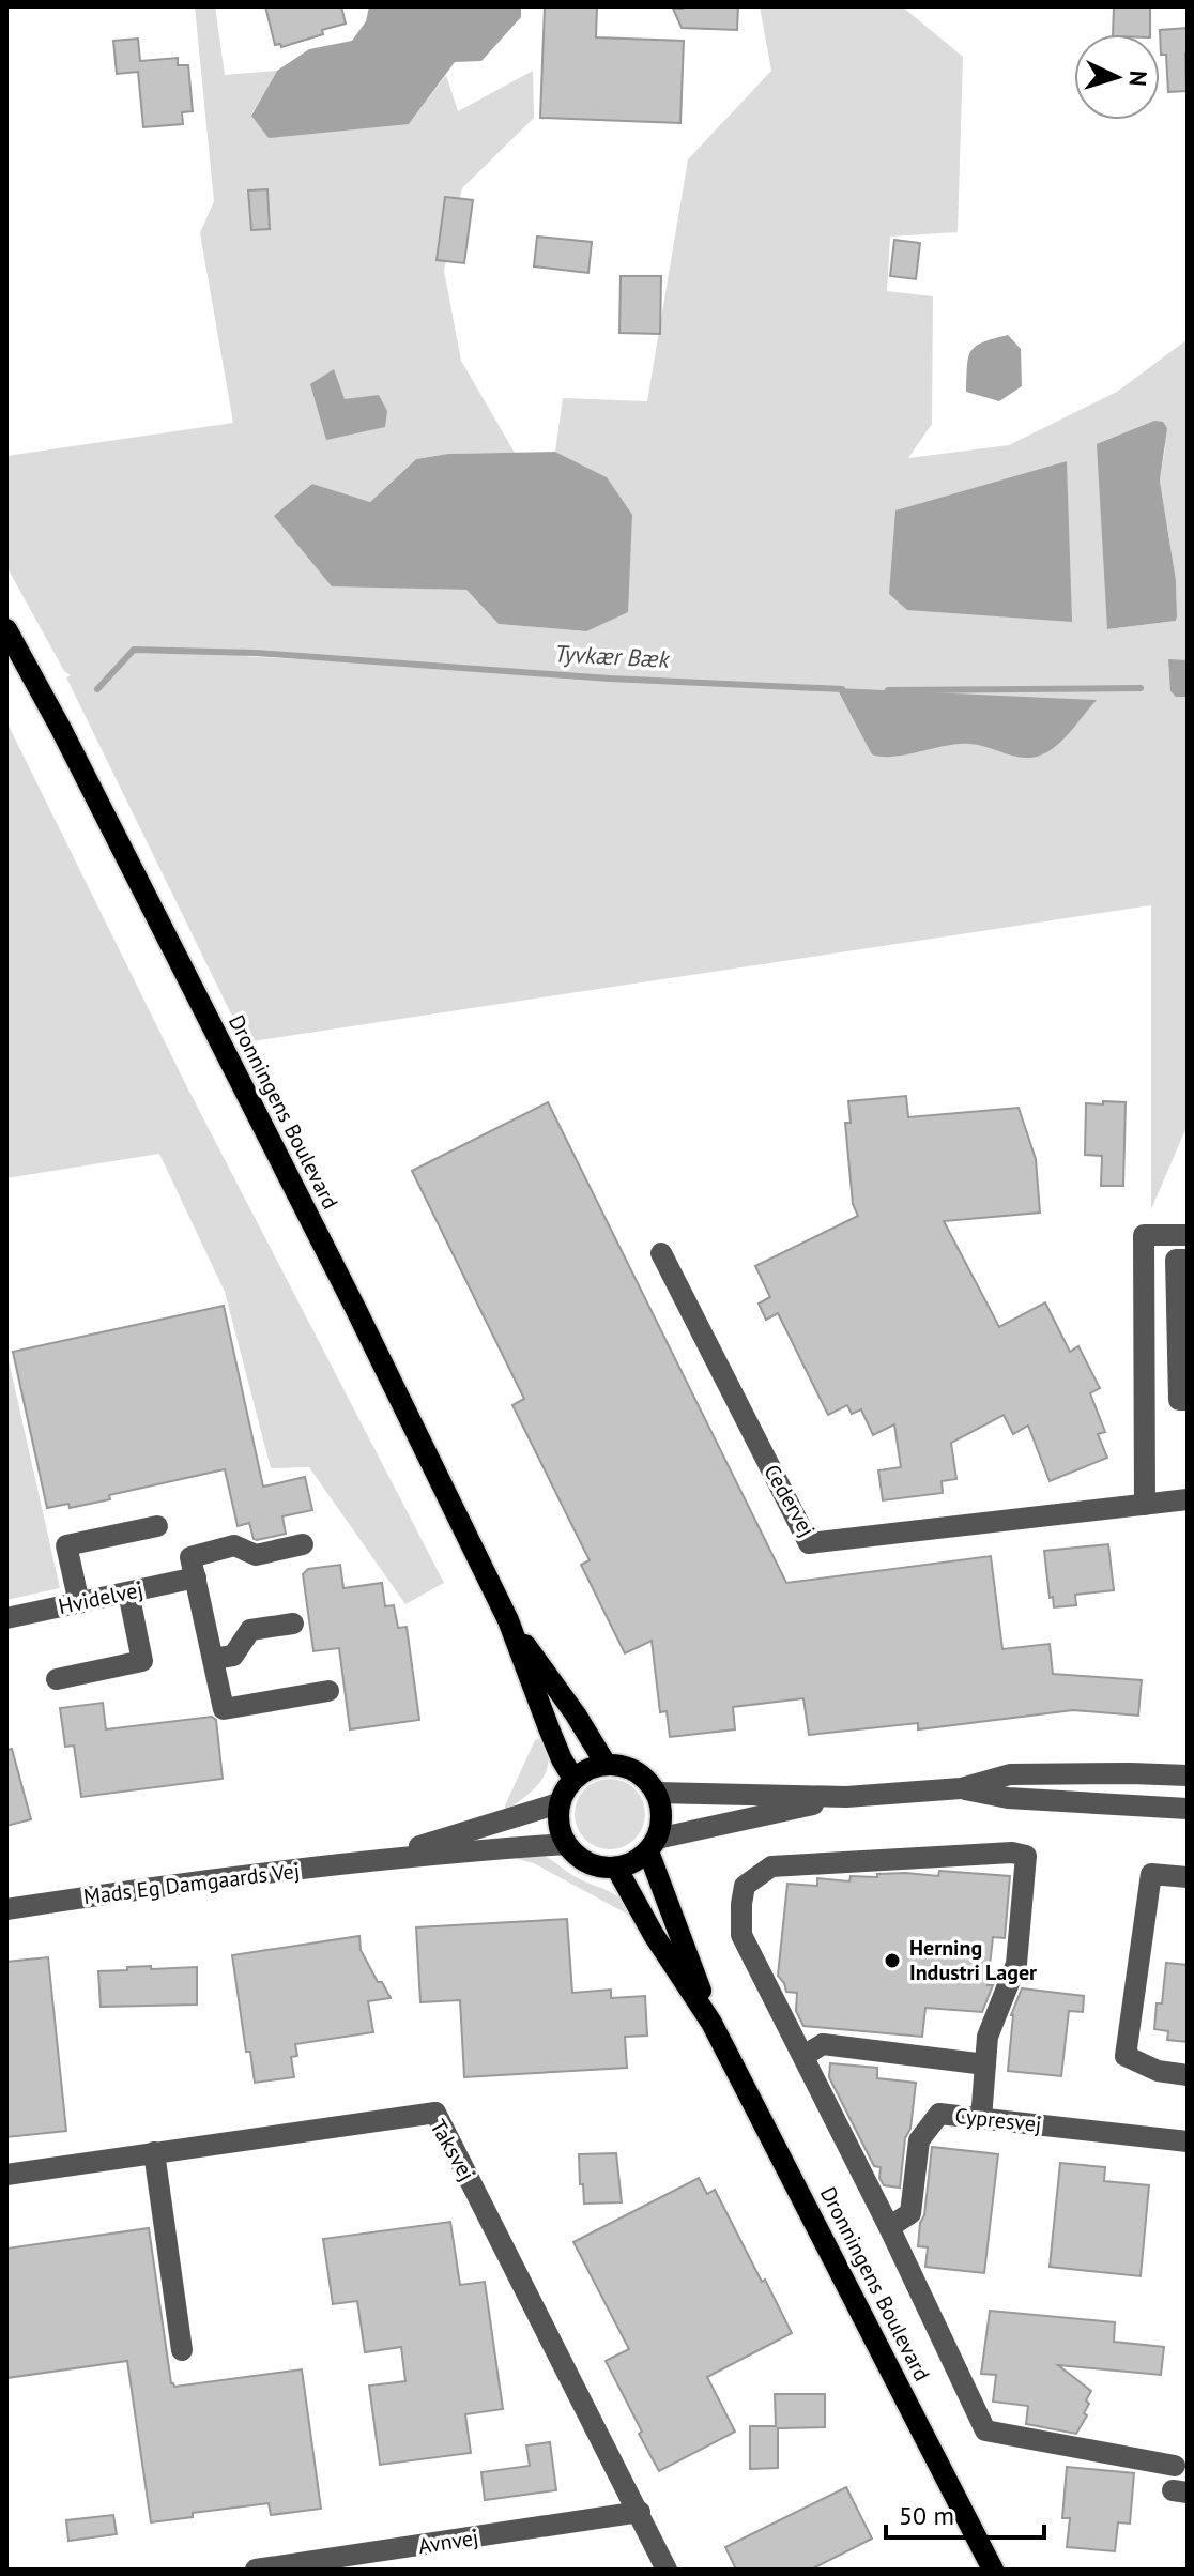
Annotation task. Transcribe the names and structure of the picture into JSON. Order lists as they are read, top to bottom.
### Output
{
  "streets": {
    "main road": ["Dronningens Boulevard"],
    "street": [
      "Cedervej",
      "Hvidelvej",
      "Mads Eg Damgaards Vej",
      "Cypresvej",
      "Taksvej",
      "Avnvej"
    ]
  },
  "crossings": [
    ["Dronningens Boulevard", "Mads Eg Damgaards Vej"],
    ["Taksvej", "Avnvej"]
  ],
  "water": ["Tyvkær Bæk"],
  "places": ["Herning Industri Lager"],
  "scale_bar": "50 m",
  "north": "right"
}
